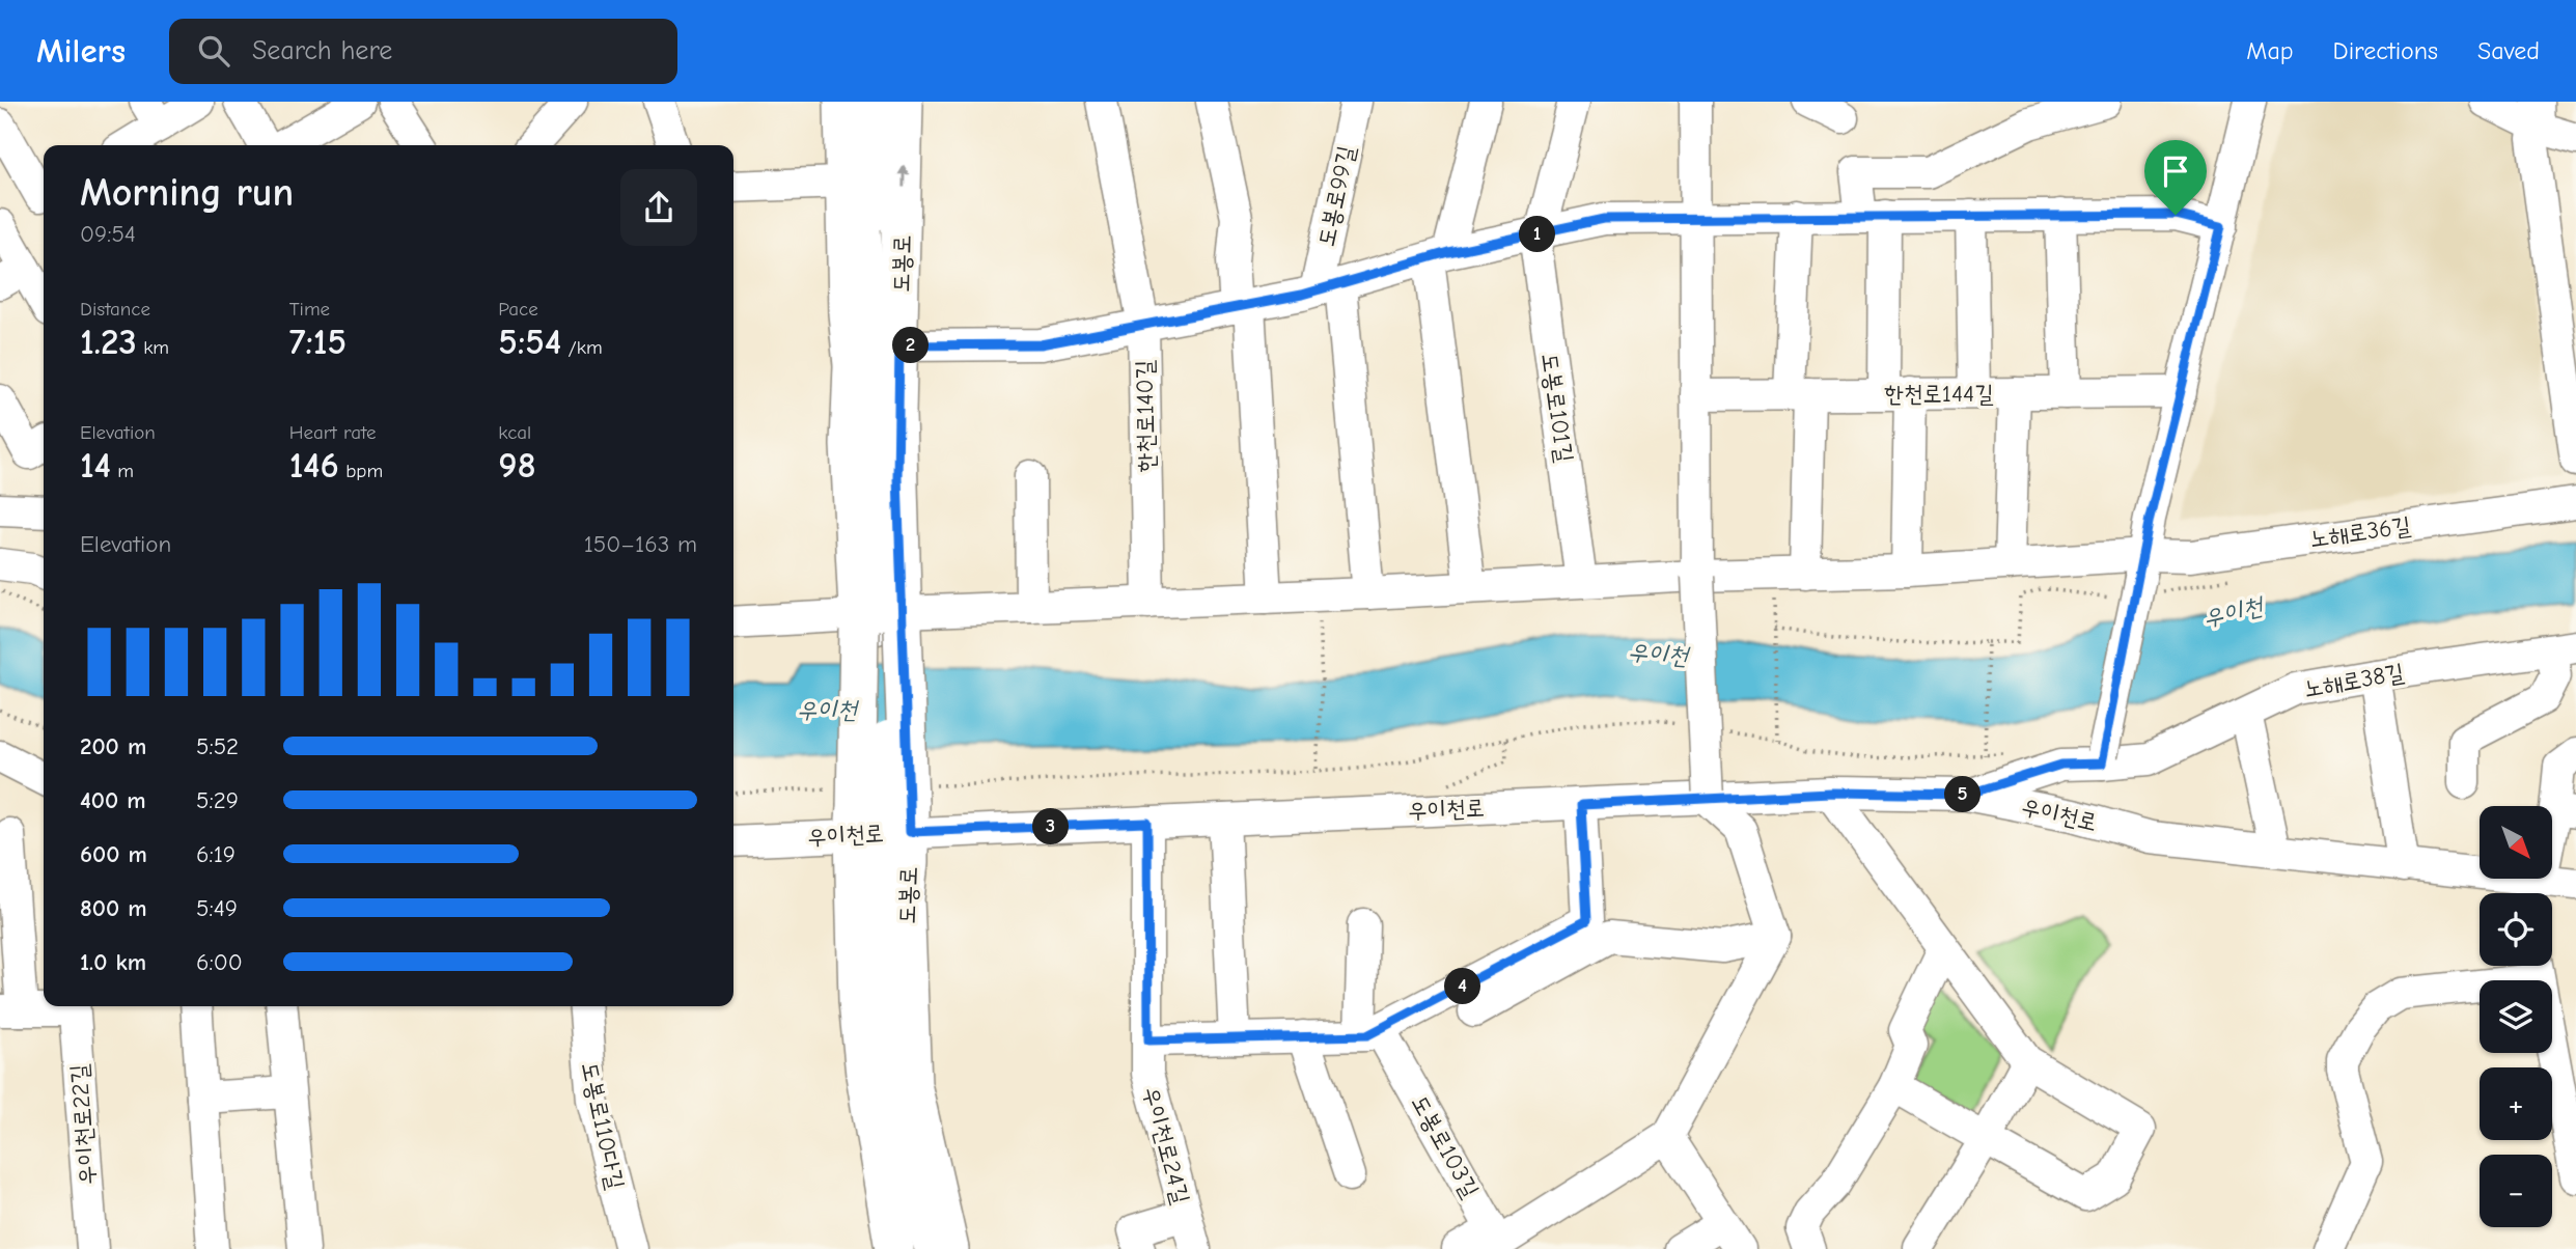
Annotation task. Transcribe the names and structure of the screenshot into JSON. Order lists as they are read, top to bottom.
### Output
{
  "streets": {
    "main road": ["도봉로"],
    "street": [
      "도봉로99길",
      "한천로144길",
      "도봉로101길",
      "한천로140길",
      "노해로36길",
      "노해로38길",
      "우이천로",
      "우이천로22길",
      "도봉로110다길",
      "우이천로24길",
      "도봉로103길"
    ]
  },
  "crossings": [
    ["도봉로99길", "도봉로"],
    ["도봉로99길", "도봉로101길"],
    ["도봉로99길", "한천로140길"],
    ["도봉로", "우이천로"],
    ["노해로38길", "우이천로"],
    ["우이천로", "우이천로24길"]
  ],
  "water": ["우이천"],
  "north": "bottom right",
  "page": {
    "header": "Milers",
    "search": "Search here",
    "nav": ["Map", "Directions", "Saved"],
    "heading": ["Morning run", "09:54"],
    "pins": [
      "1",
      "2",
      "5",
      "3",
      "4"
    ],
    "stats": [
      ["Distance", "1.23 km"],
      ["Time", "7:15"],
      ["Pace", "5:54 /km"],
      ["Elevation", "14 m"],
      ["Heart rate", "146 bpm"],
      ["kcal", "98"]
    ],
    "chart": ["Elevation", "150–163 m"],
    "list": [
      {
        "name": "200 m",
        "note": "5:52"
      },
      {
        "name": "400 m",
        "note": "5:29"
      },
      {
        "name": "600 m",
        "note": "6:19"
      },
      {
        "name": "800 m",
        "note": "5:49"
      },
      {
        "name": "1.0 km",
        "note": "6:00"
      }
    ],
    "map_buttons": ["+", "−"]
  }
}
